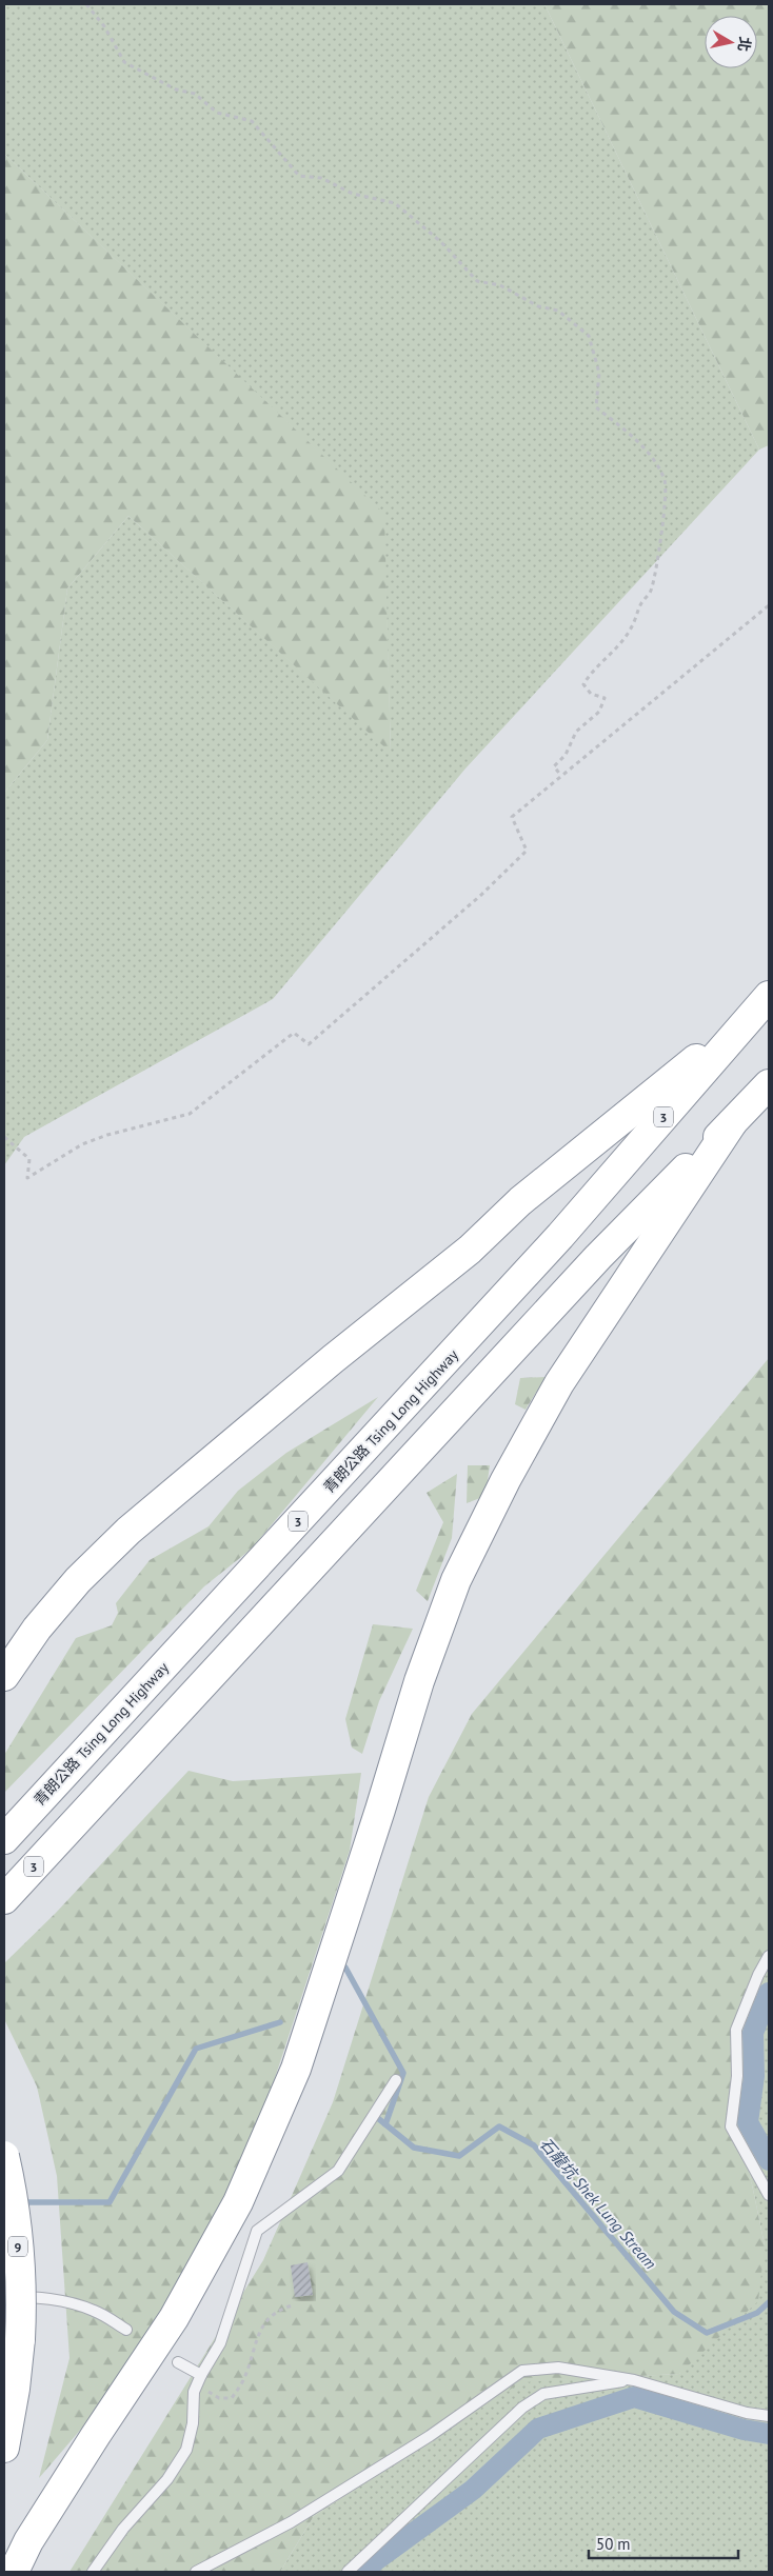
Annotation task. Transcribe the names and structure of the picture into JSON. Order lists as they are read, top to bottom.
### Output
{
  "streets": {
    "highway": ["3", "青朗公路 Tsing Long Highway", "9"]
  },
  "water": ["石龍坑 Shek Lung Stream"],
  "scale_bar": "50 m",
  "north": "right"
}
